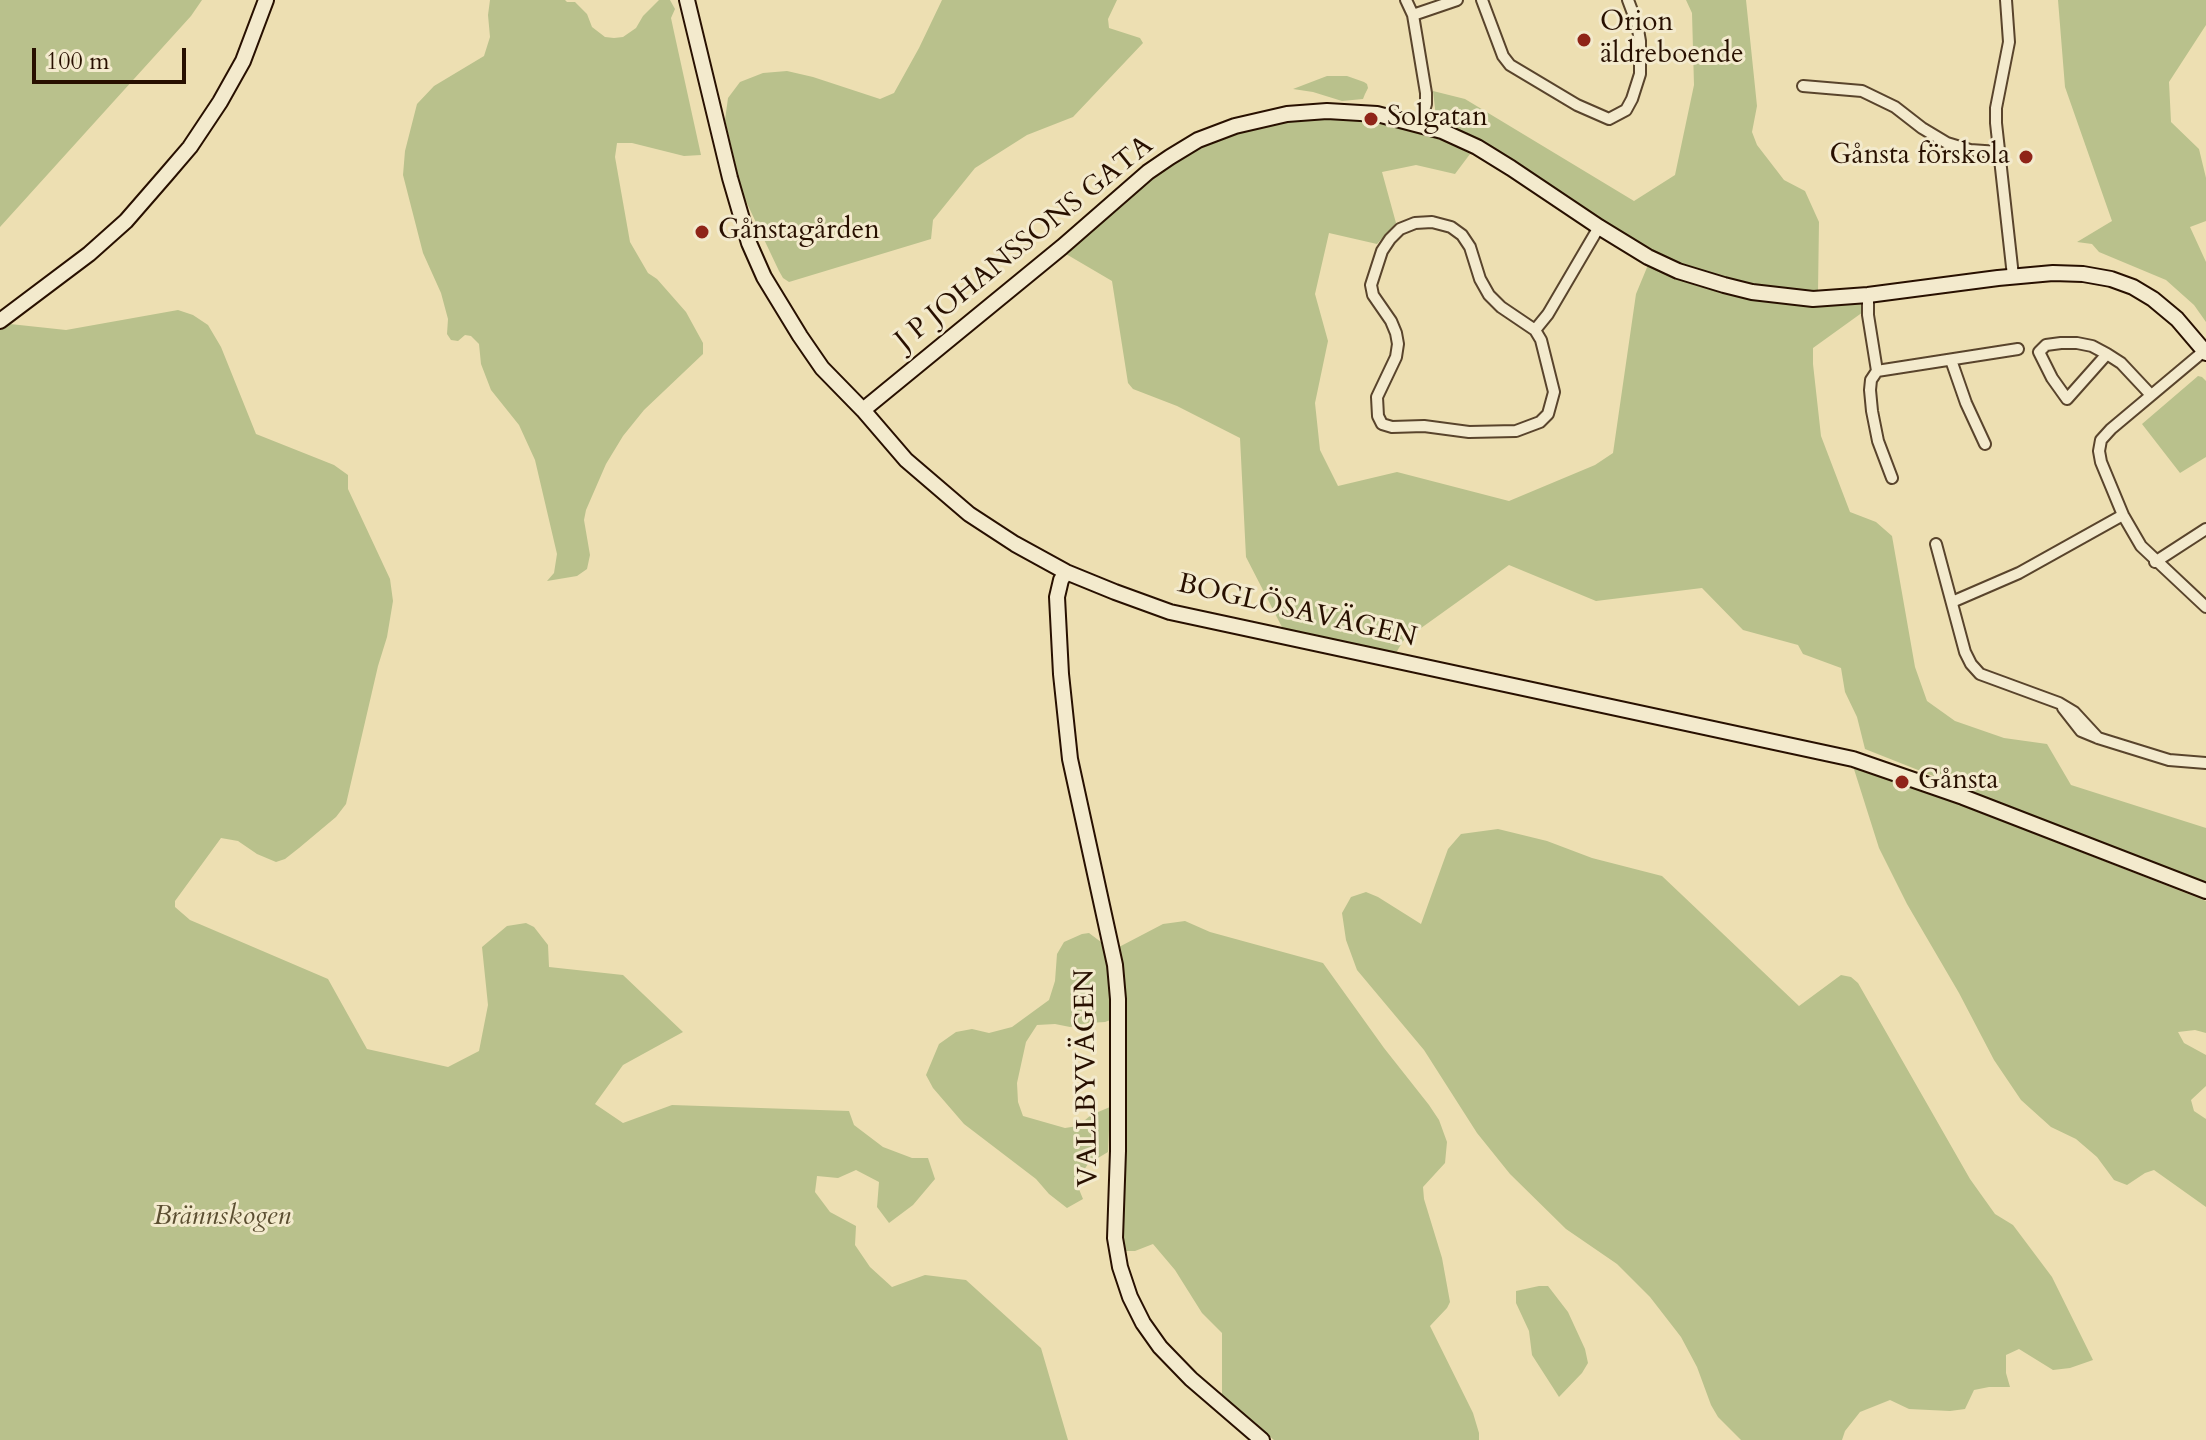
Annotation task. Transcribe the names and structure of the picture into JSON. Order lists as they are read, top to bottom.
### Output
{
  "streets": {
    "street": ["J P JOHANSSONS GATA", "BOGLÖSAVÄGEN", "VALLBYVÄGEN"]
  },
  "crossings": [
    ["J P JOHANSSONS GATA", "BOGLÖSAVÄGEN"],
    ["BOGLÖSAVÄGEN", "VALLBYVÄGEN"]
  ],
  "parks": ["Brännskogen"],
  "places": [
    "Orion äldreboende",
    "Solgatan",
    "Gånsta förskola",
    "Gånstagården",
    "Gånsta"
  ],
  "scale_bar": "100 m"
}
